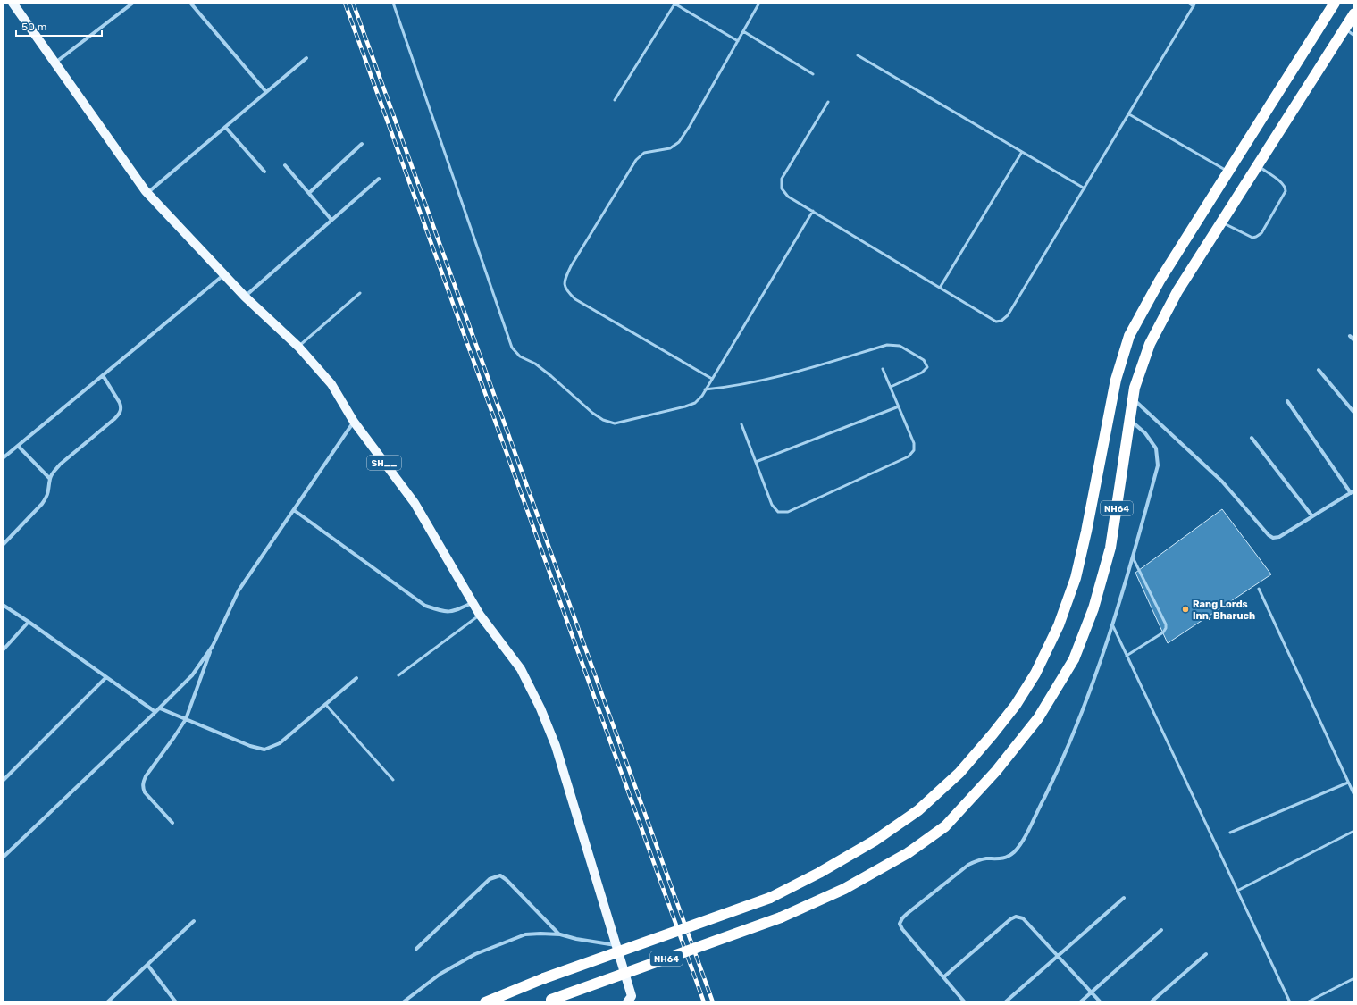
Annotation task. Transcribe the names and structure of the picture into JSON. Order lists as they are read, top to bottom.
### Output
{
  "streets": {
    "highway": ["NH64"],
    "main road": ["SH__"]
  },
  "places": ["Rang Lords Inn, Bharuch"],
  "scale_bar": "50 m"
}
